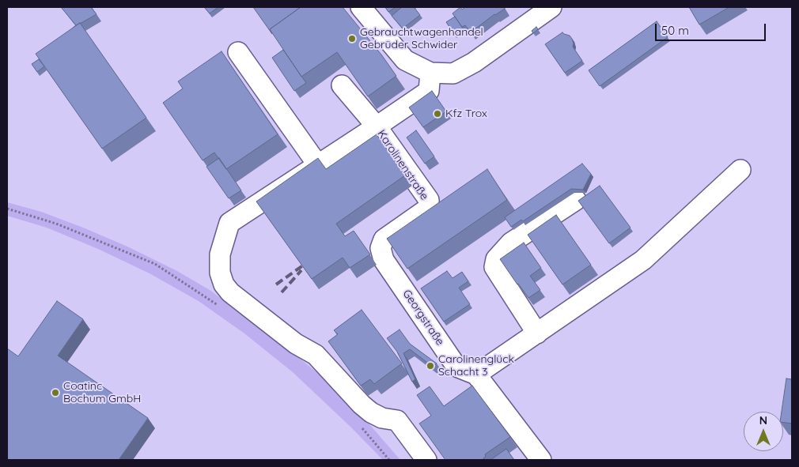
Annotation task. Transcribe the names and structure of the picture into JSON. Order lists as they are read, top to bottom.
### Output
{
  "streets": {
    "street": ["Karolinenstraße", "Georgstraße"]
  },
  "crossings": [
    ["Karolinenstraße", "Georgstraße"]
  ],
  "places": [
    "Gebrauchtwagenhandel Gebrüder Schwider",
    "Kfz Trox",
    "Carolinenglück Schacht 3",
    "Coatinc Bochum GmbH"
  ],
  "scale_bar": "50 m",
  "north": "top"
}
